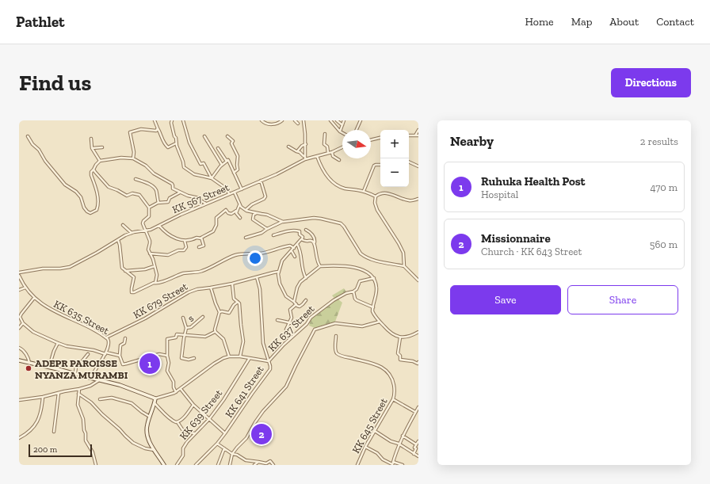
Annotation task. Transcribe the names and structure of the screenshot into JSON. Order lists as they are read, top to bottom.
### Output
{
  "streets": {
    "street": [
      "KK 567 Street",
      "KK 679 Street",
      "KK 635 Street",
      "s",
      "KK 637 Street",
      "KK 641 Street",
      "KK 639 Street",
      "KK 645 Street"
    ]
  },
  "crossings": [
    ["KK 679 Street", "KK 635 Street"],
    ["KK 679 Street", "KK 641 Street"],
    ["KK 637 Street", "KK 641 Street"],
    ["KK 637 Street", "KK 639 Street"]
  ],
  "places": ["ADEPR PAROISSE NYANZA MURAMBI"],
  "scale_bar": "200 m",
  "north": "right",
  "page": {
    "header": "Pathlet",
    "nav": [
      "Home",
      "Map",
      "About",
      "Contact"
    ],
    "buttons": [
      "Directions",
      ["Save", "Share"]
    ],
    "title": "Find us",
    "heading": ["Nearby", "2 results"],
    "map_buttons": ["+", "−"],
    "list": [
      {
        "mark": "1",
        "name": "Ruhuka Health Post",
        "note": "Hospital",
        "value": "470 m"
      },
      {
        "mark": "2",
        "name": "Missionnaire",
        "note": "Church · KK 643 Street",
        "value": "560 m"
      }
    ],
    "pins": ["1", "2"],
    "scale": "200 m"
  }
}
